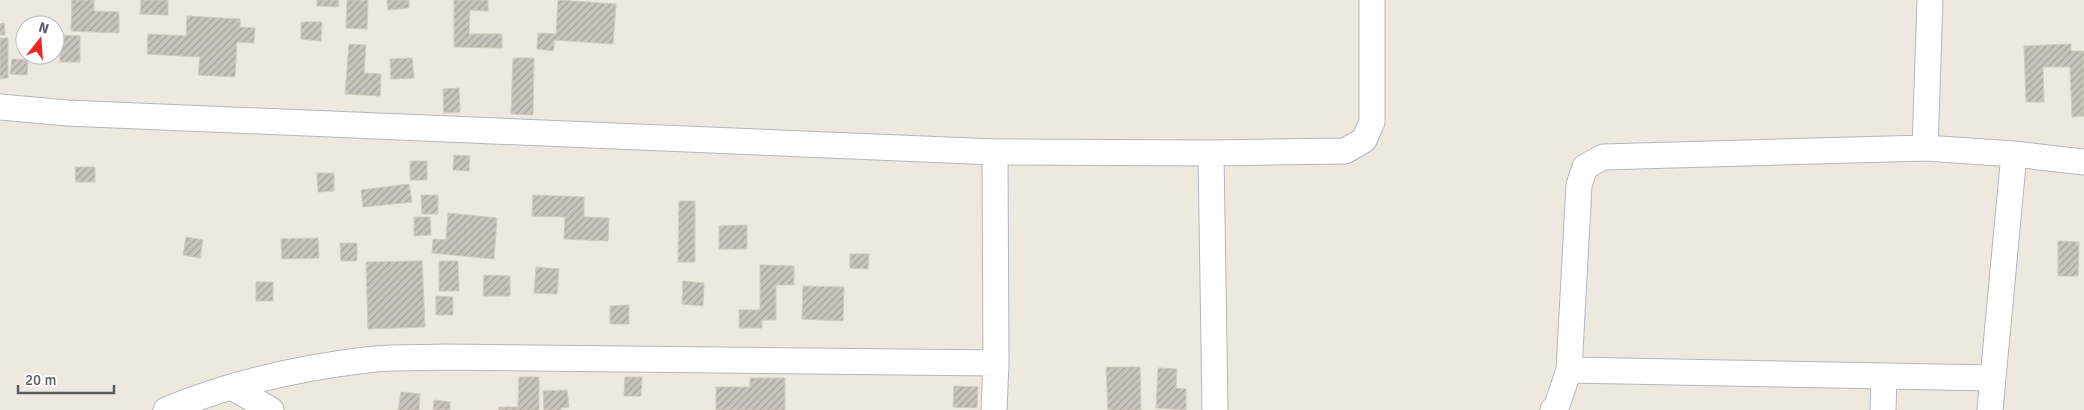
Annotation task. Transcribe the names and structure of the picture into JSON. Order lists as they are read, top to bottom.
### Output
{
  "scale_bar": "20 m",
  "north": "top"
}
